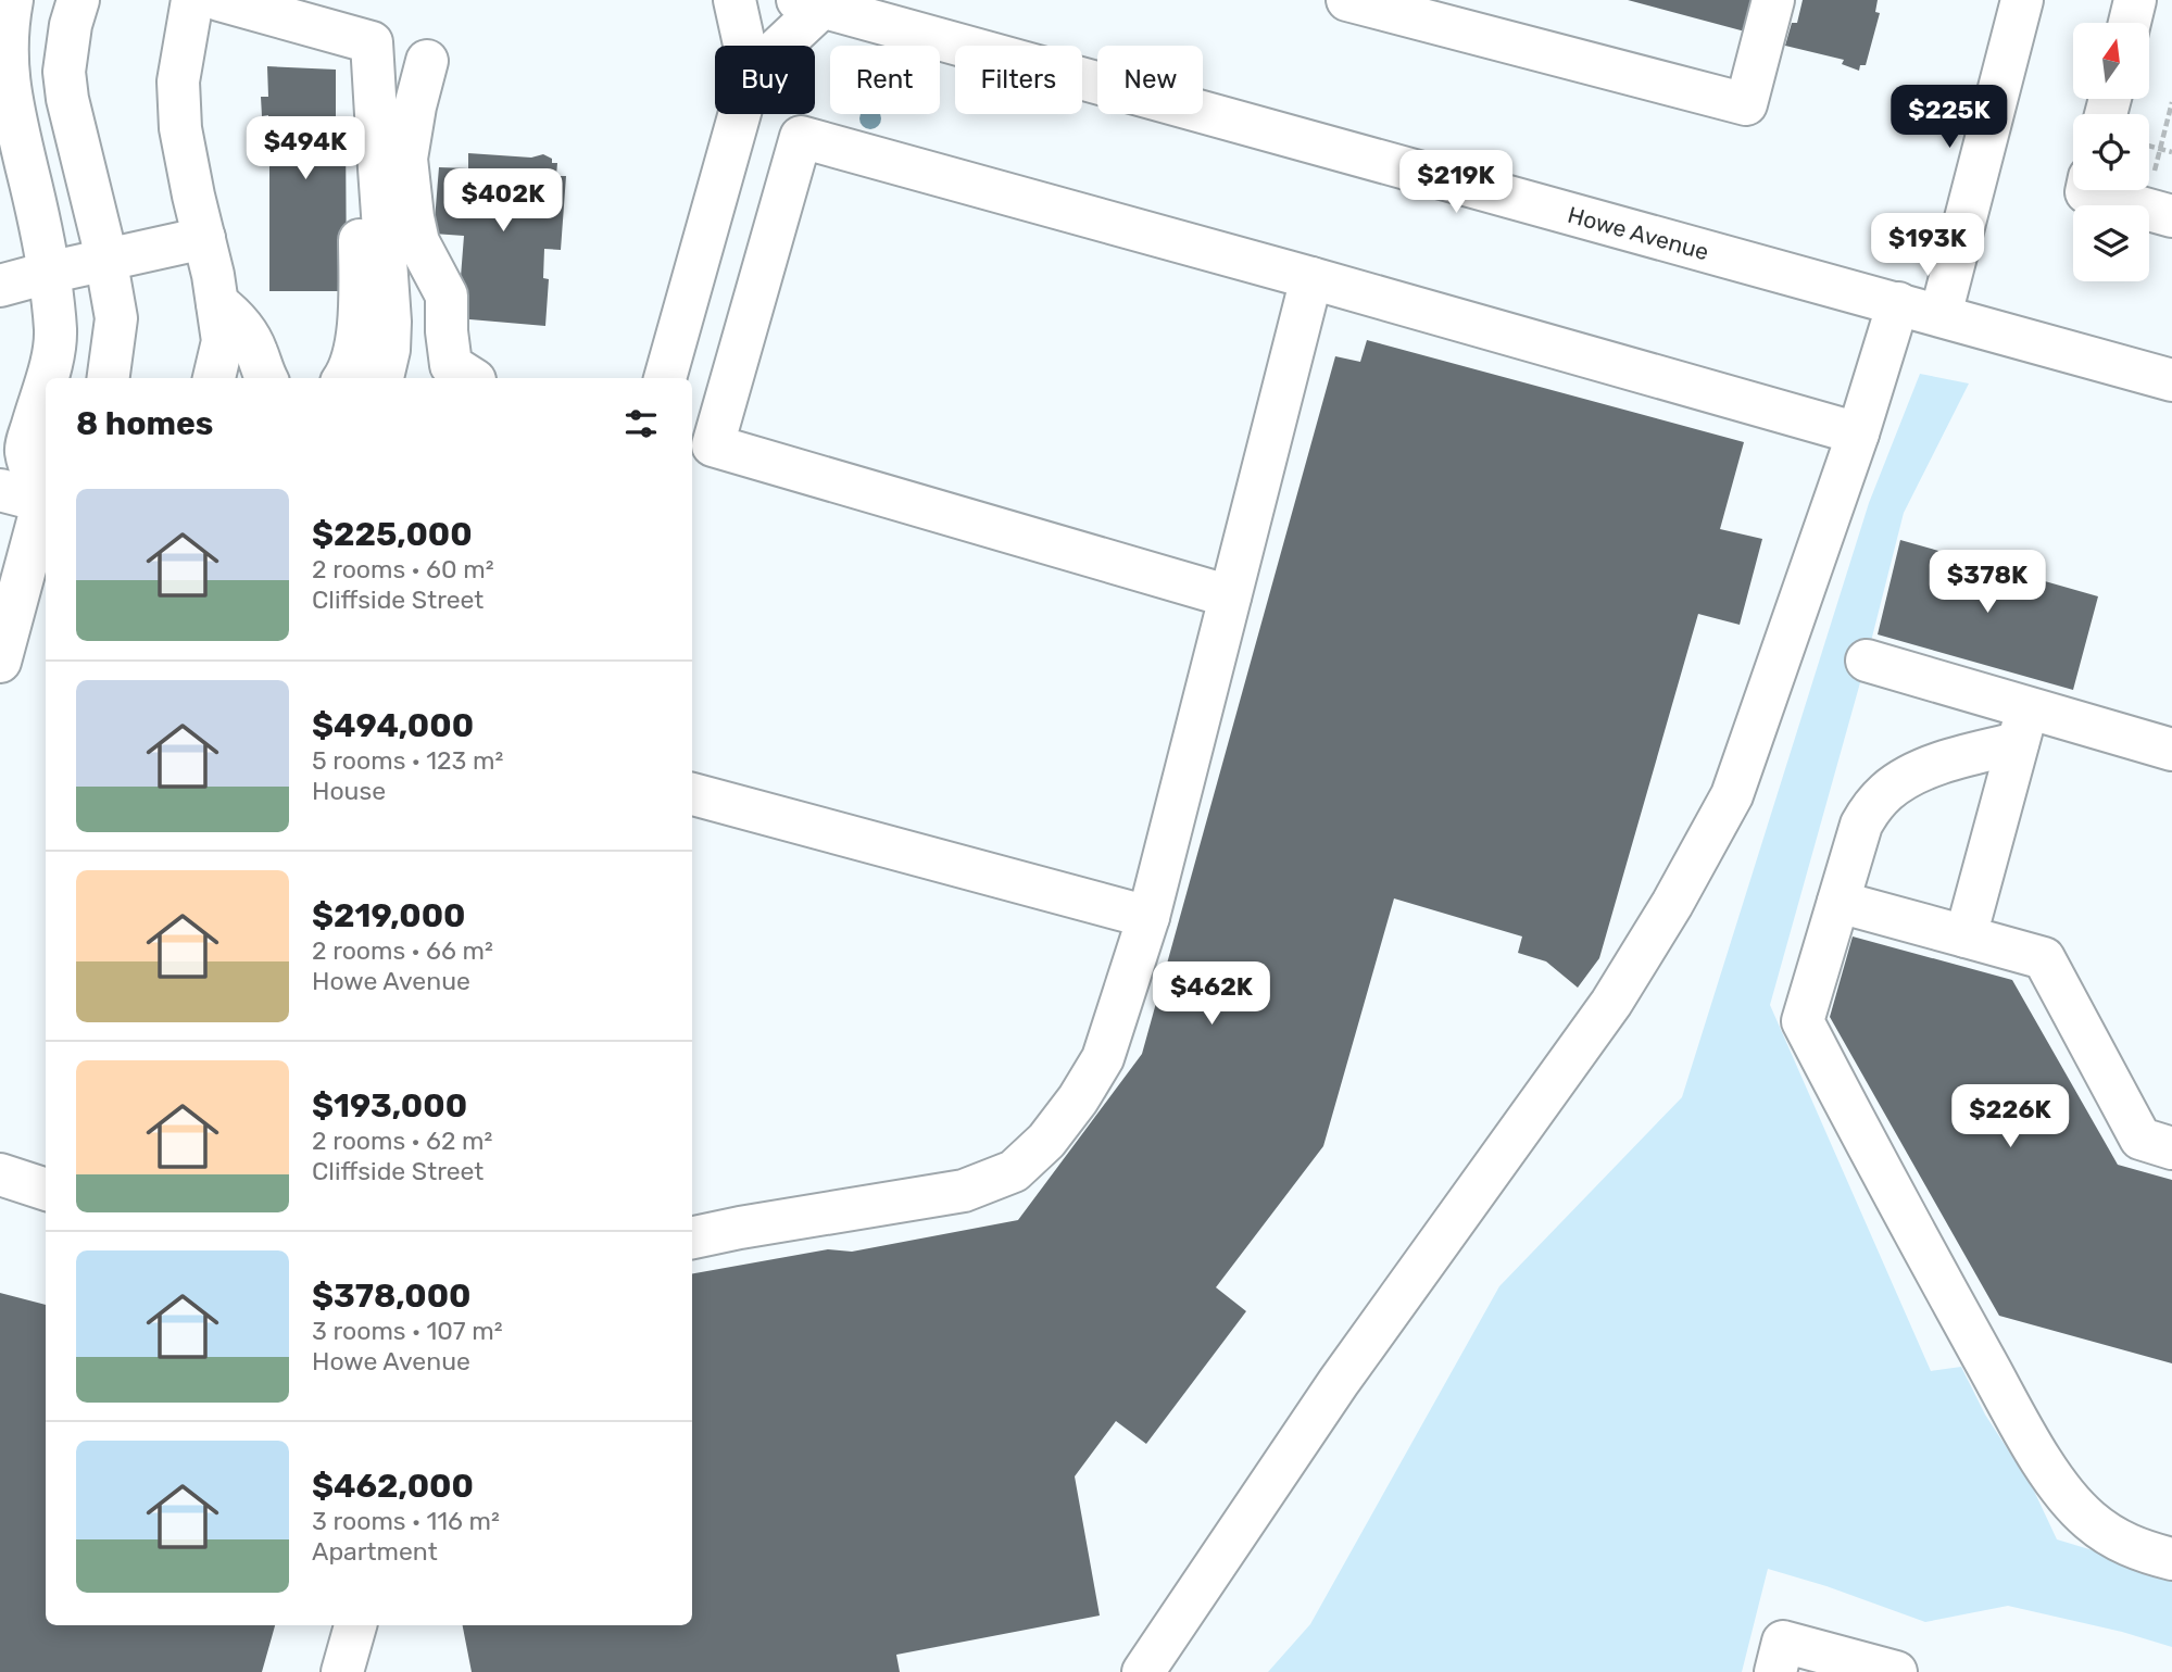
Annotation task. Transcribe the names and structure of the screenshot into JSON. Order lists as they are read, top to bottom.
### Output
{
  "streets": {
    "street": ["Howe Avenue"]
  },
  "north": "top",
  "page": {
    "chip": [
      "Buy",
      "Rent",
      "Filters",
      "New"
    ],
    "price": [
      "$225K",
      "$494K",
      "$219K",
      "$402K",
      "$193K",
      "$378K",
      "$462K",
      "$226K"
    ],
    "heading": "8 homes",
    "list": [
      {
        "name": "$225,000",
        "note": "2 rooms · 60 m² · Cliffside Street"
      },
      {
        "name": "$494,000",
        "note": "5 rooms · 123 m² · House"
      },
      {
        "name": "$219,000",
        "note": "2 rooms · 66 m² · Howe Avenue"
      },
      {
        "name": "$193,000",
        "note": "2 rooms · 62 m² · Cliffside Street"
      },
      {
        "name": "$378,000",
        "note": "3 rooms · 107 m² · Howe Avenue"
      },
      {
        "name": "$462,000",
        "note": "3 rooms · 116 m² · Apartment"
      }
    ]
  }
}
